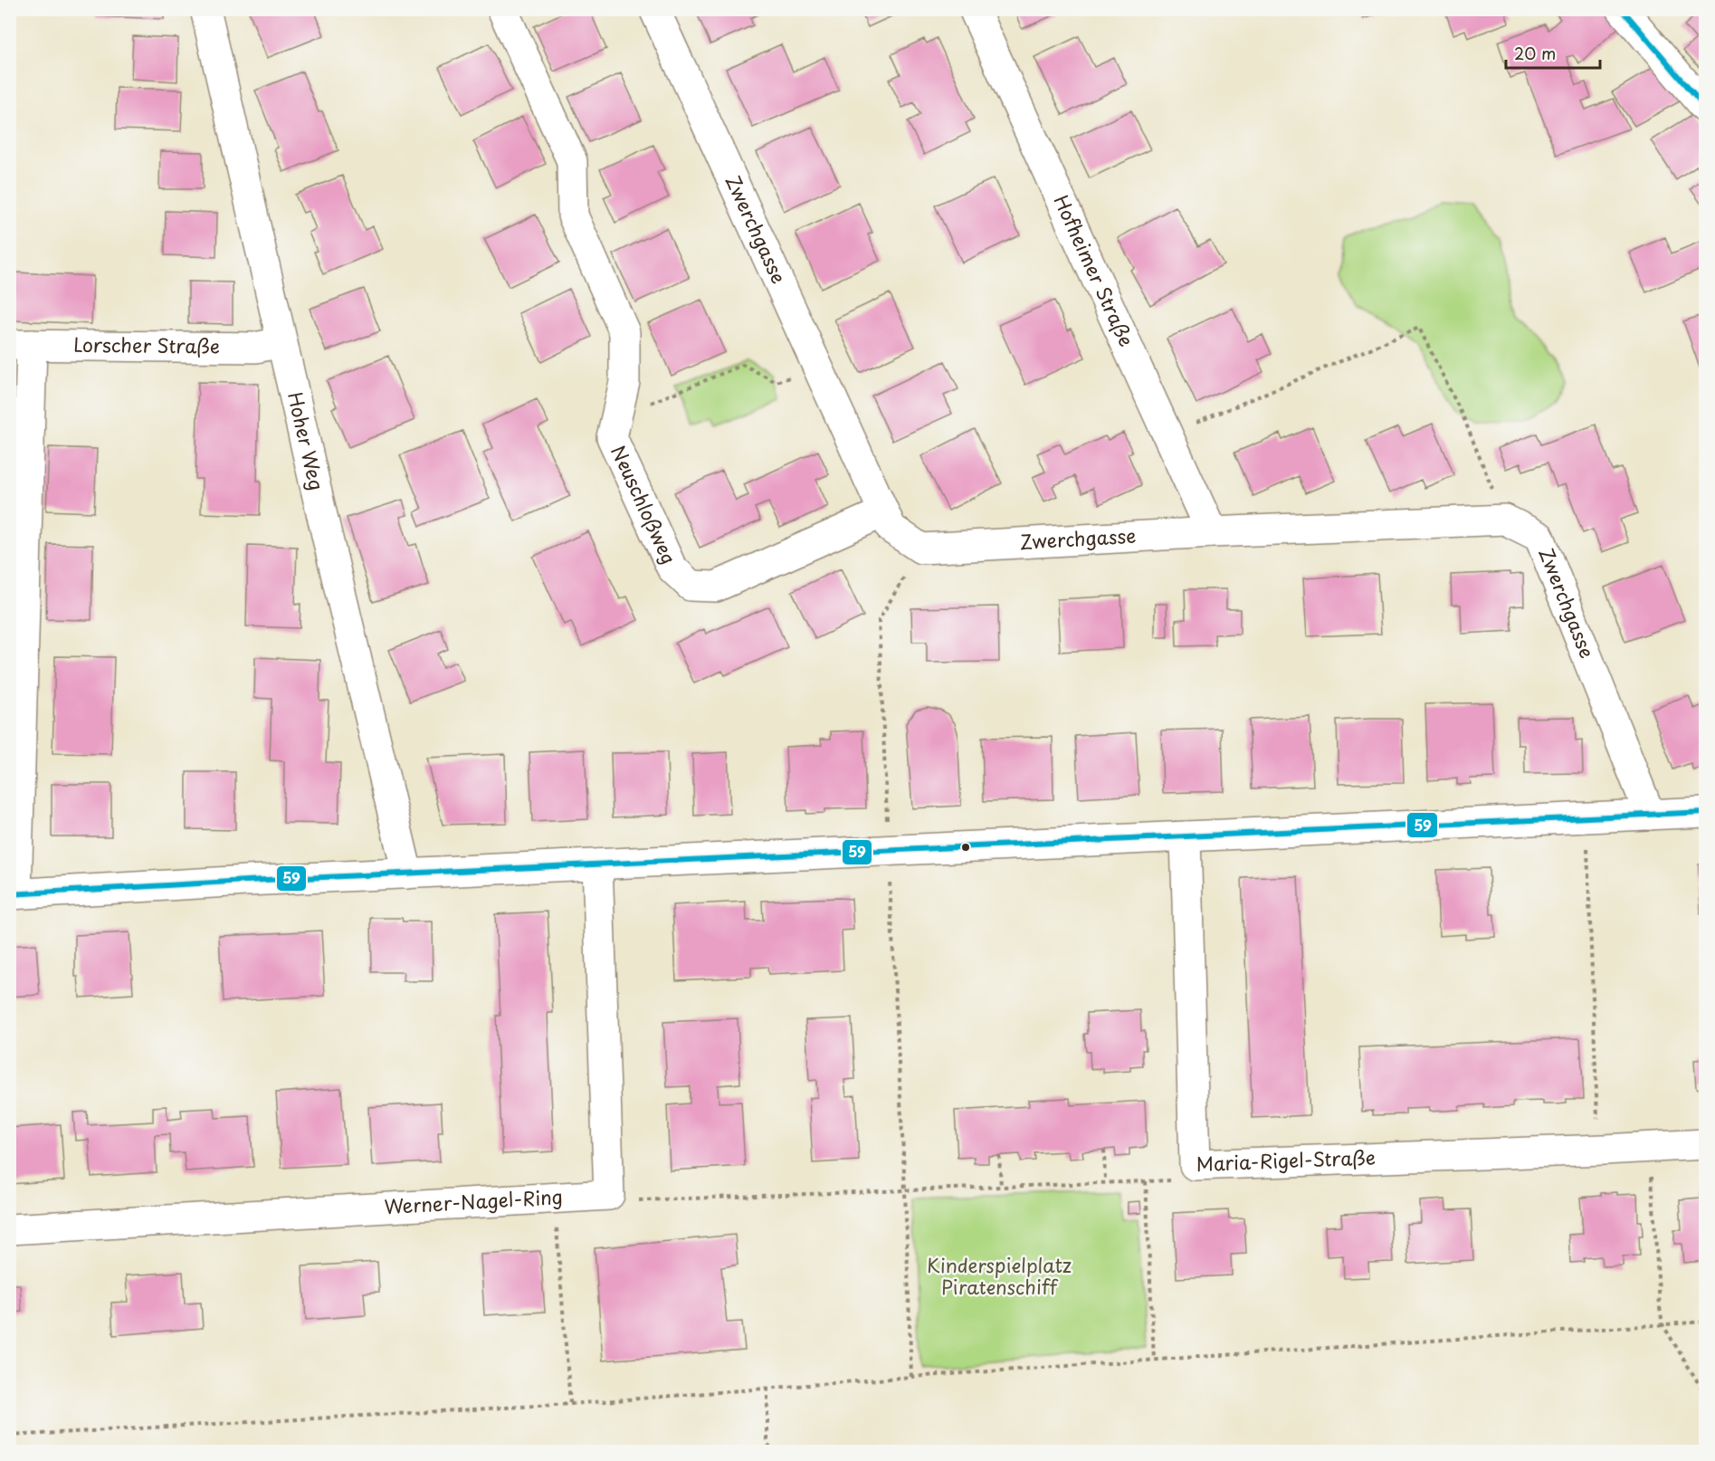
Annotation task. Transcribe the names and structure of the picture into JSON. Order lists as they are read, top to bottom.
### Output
{
  "streets": {
    "street": [
      "Zwerchgasse",
      "Hofheimer Straße",
      "Lorscher Straße",
      "Hoher Weg",
      "Neuschloßweg",
      "Maria-Rigel-Straße",
      "Werner-Nagel-Ring"
    ]
  },
  "crossings": [
    ["Zwerchgasse", "Hofheimer Straße"],
    ["Zwerchgasse", "Neuschloßweg"],
    ["Lorscher Straße", "Hoher Weg"]
  ],
  "parks": ["Kinderspielplatz Piratenschiff"],
  "lines": ["transit line 59"],
  "scale_bar": "20 m"
}
